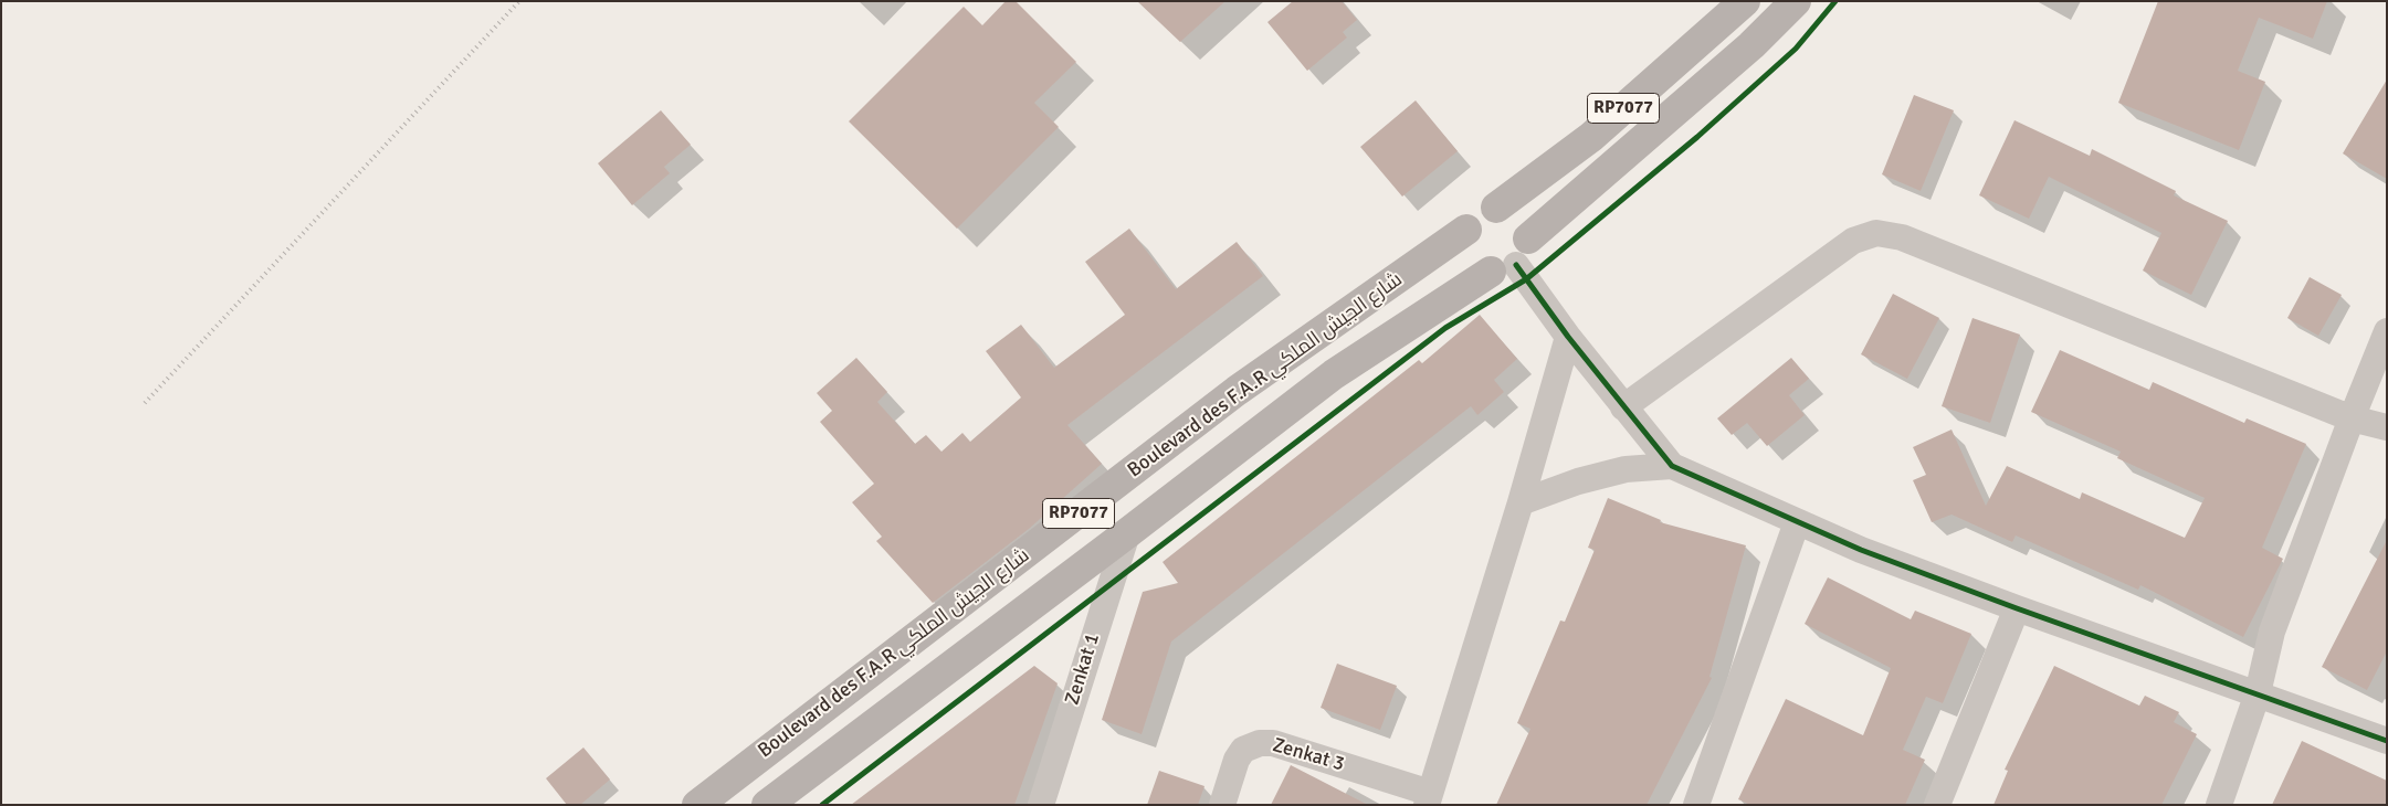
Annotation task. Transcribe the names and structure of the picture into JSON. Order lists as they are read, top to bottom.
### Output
{
  "streets": {
    "main road": ["RP7077", "Boulevard des F.A.R شارع الجيش الملكي"],
    "street": ["Zenkat 1", "Zenkat 3"]
  },
  "crossings": [
    ["Boulevard des F.A.R شارع الجيش الملكي", "Zenkat 1"]
  ]
}
